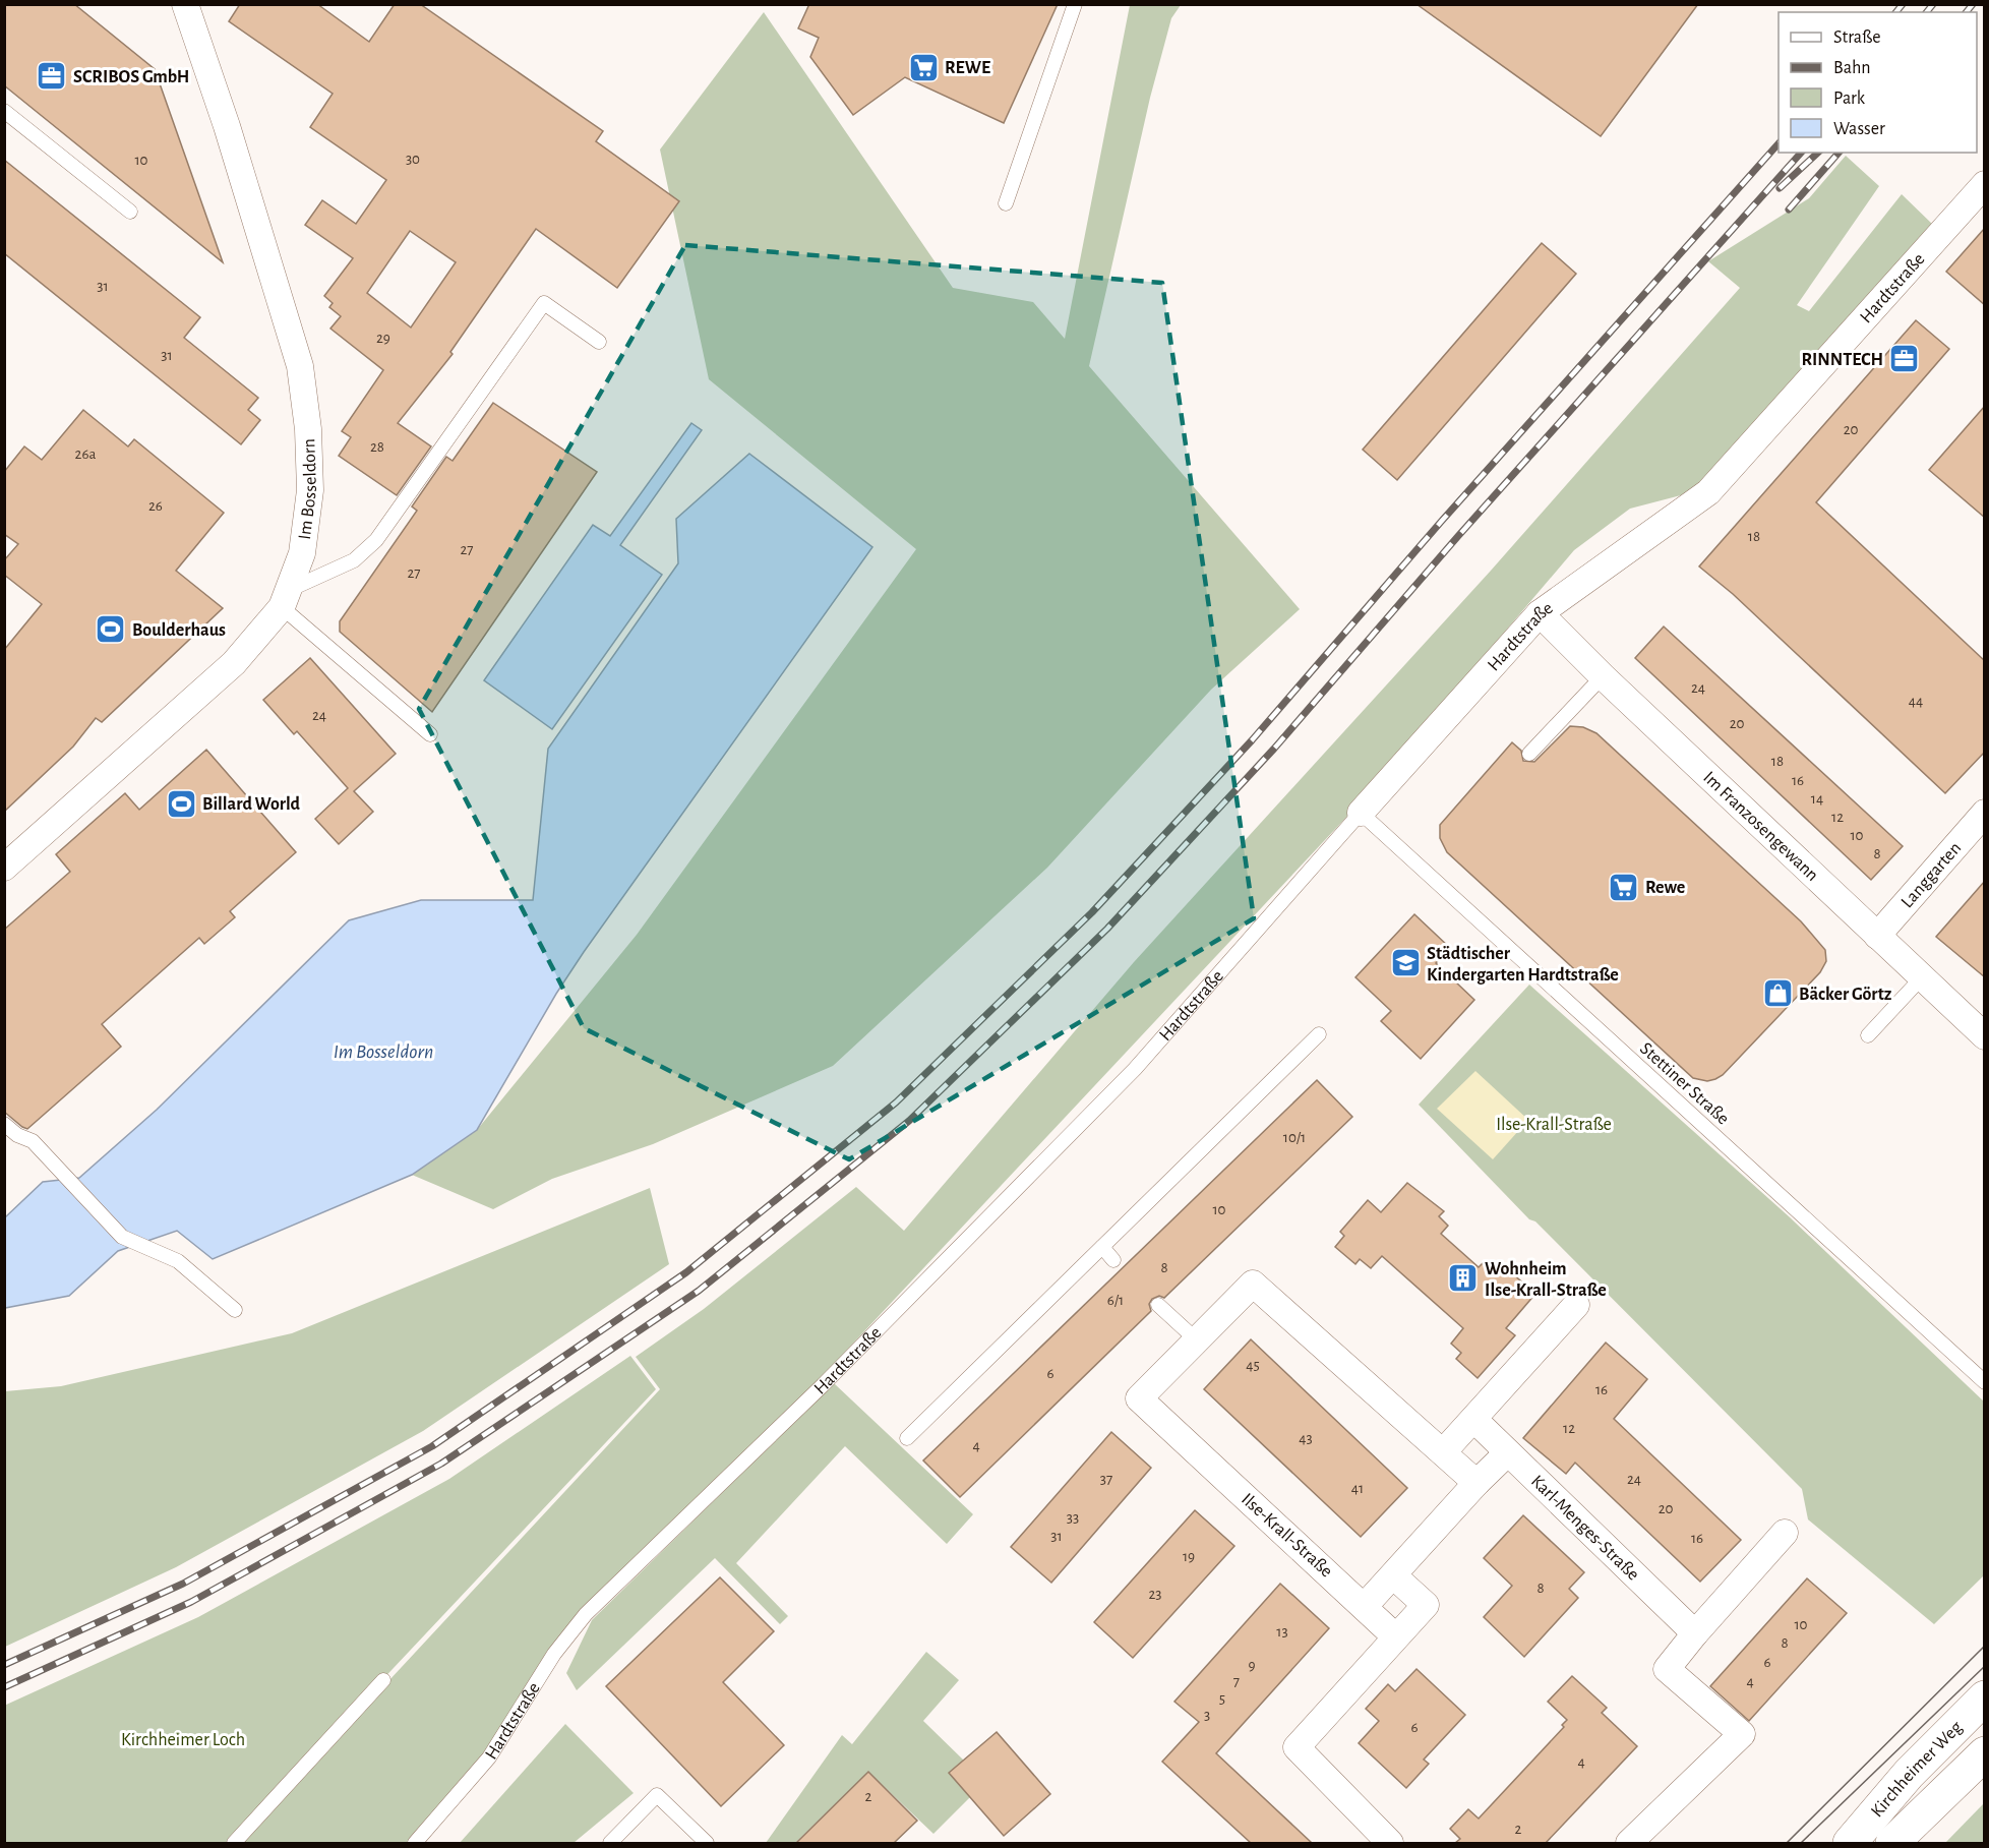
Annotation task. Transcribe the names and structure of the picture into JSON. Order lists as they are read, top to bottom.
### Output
{
  "streets": {
    "street": [
      "Hardtstraße",
      "Im Bosseldorn",
      "Im Franzosengewann",
      "Langgarten",
      "Karl-Menges-Straße",
      "Ilse-Krall-Straße",
      "Kirchheimer Weg"
    ],
    "lane": ["Stettiner Straße"]
  },
  "crossings": [
    ["Hardtstraße", "Im Franzosengewann"],
    ["Hardtstraße", "Stettiner Straße"],
    ["Im Franzosengewann", "Langgarten"]
  ],
  "water": ["Im Bosseldorn"],
  "parks": ["Ilse-Krall-Straße", "Kirchheimer Loch"],
  "places": {
    "supermarket": ["REWE", "Rewe"],
    "office": ["SCRIBOS GmbH", "RINNTECH"],
    "sports": ["Boulderhaus", "Billard World"],
    "school or university": ["Städtischer Kindergarten Hardtstraße"],
    "shop": ["Bäcker Görtz"],
    "building": ["Wohnheim Ilse-Krall-Straße"]
  },
  "house_numbers": [
    "30",
    "10",
    "31",
    "29",
    "31",
    "20",
    "28",
    "26a",
    "26",
    "18",
    "27",
    "27",
    "24",
    "44",
    "24",
    "20",
    "18",
    "16",
    "14",
    "12",
    "10",
    "8",
    "10/1",
    "10",
    "8",
    "6/1",
    "45",
    "6",
    "16",
    "12",
    "43",
    "4",
    "37",
    "24",
    "41",
    "20",
    "33",
    "31",
    "16",
    "19",
    "8",
    "23",
    "10",
    "13",
    "8",
    "6",
    "9",
    "7",
    "4",
    "5",
    "3",
    "6",
    "4",
    "2",
    "2"
  ],
  "legend": [
    "Straße",
    "Bahn",
    "Park",
    "Wasser"
  ]
}
